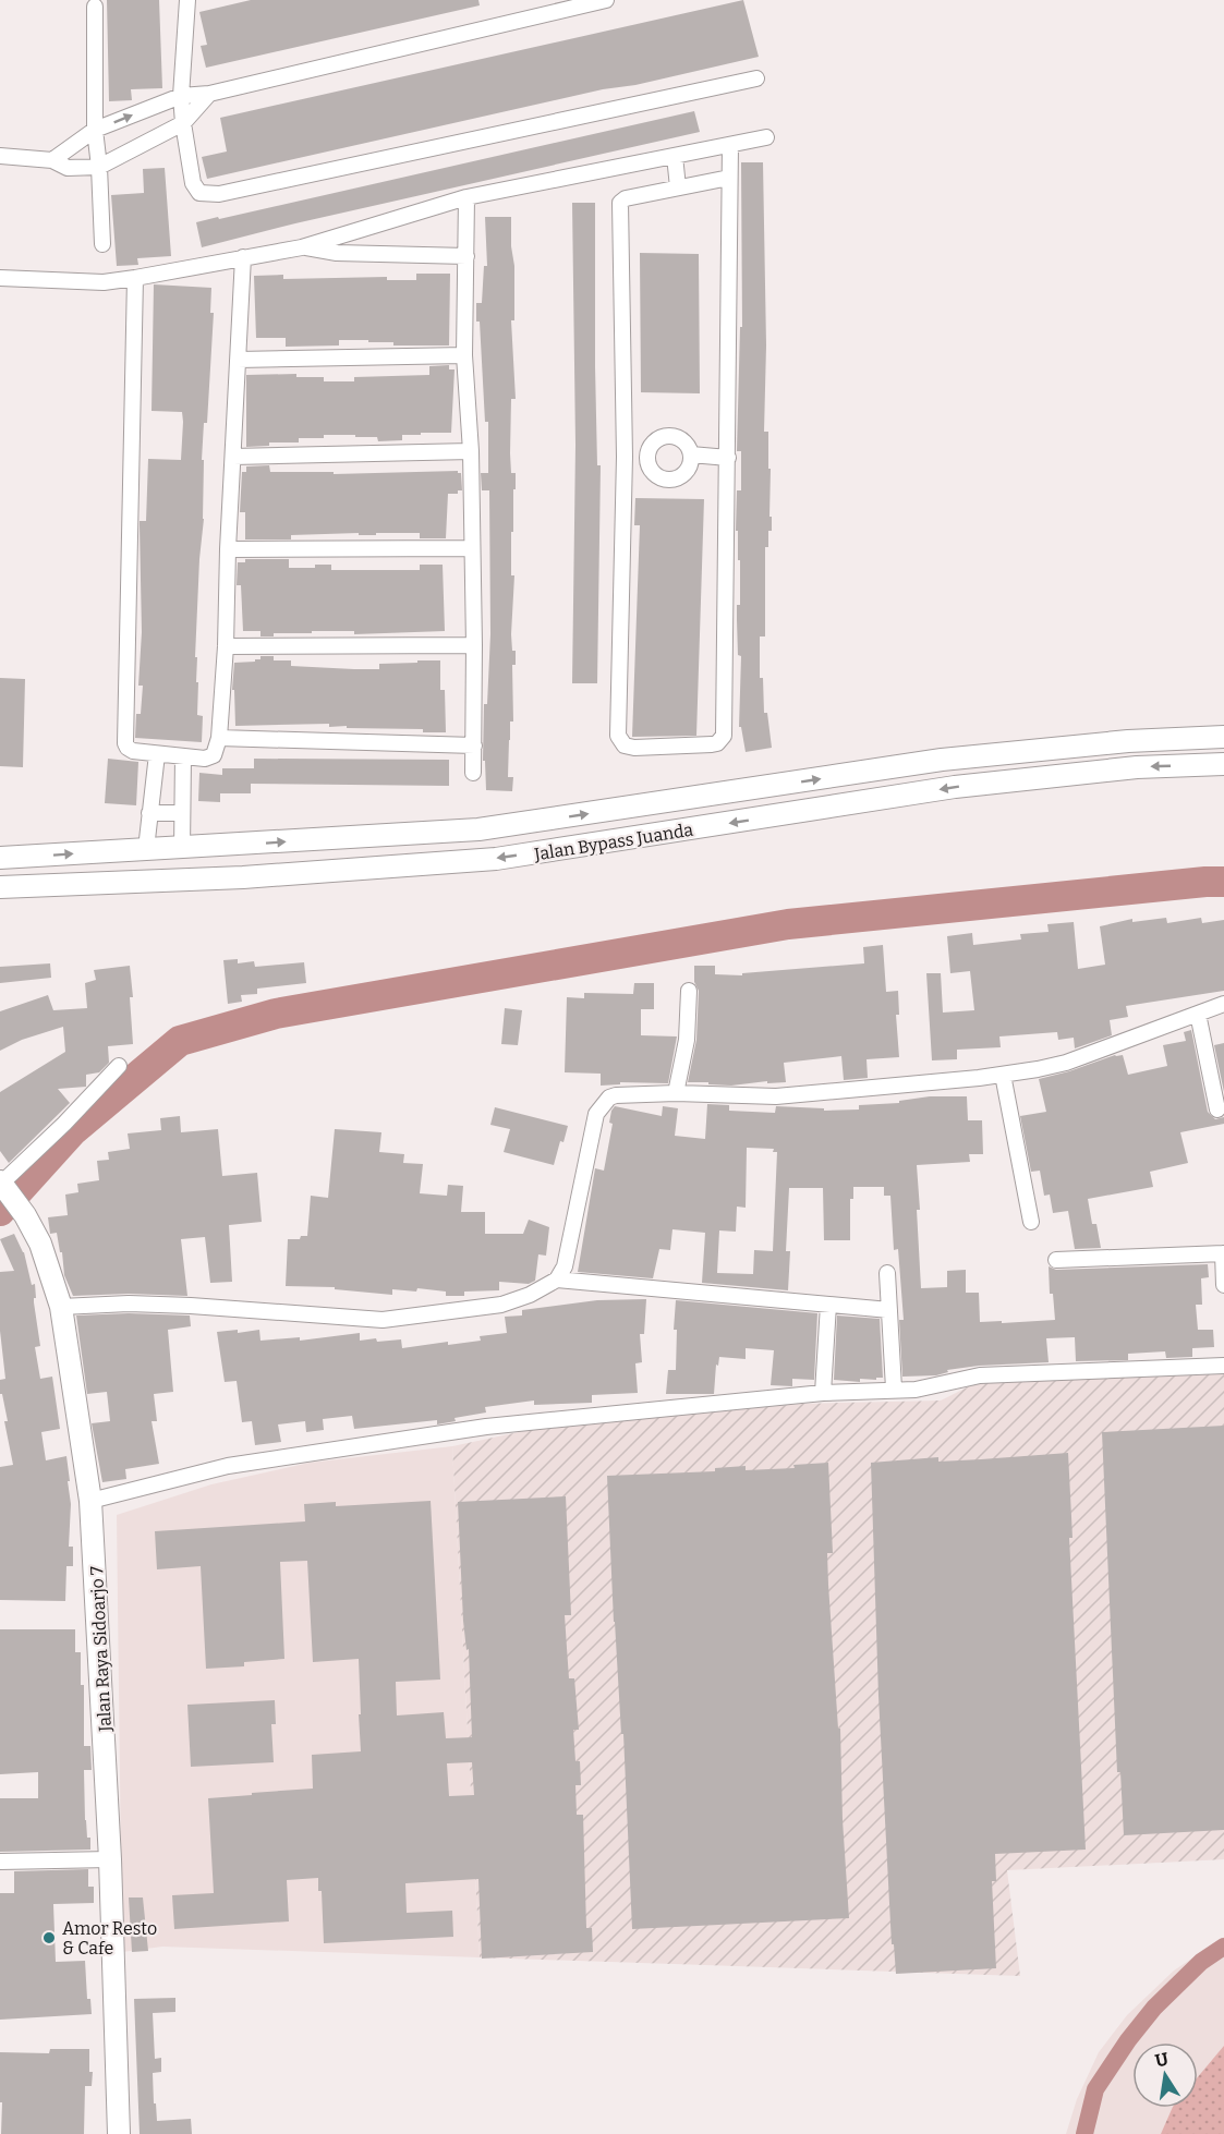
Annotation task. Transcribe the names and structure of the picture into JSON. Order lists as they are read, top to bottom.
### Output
{
  "streets": {
    "main road": ["Jalan Bypass Juanda", "Jalan Raya Sidoarjo 7"]
  },
  "places": ["Amor Resto & Cafe"],
  "north": "top"
}
